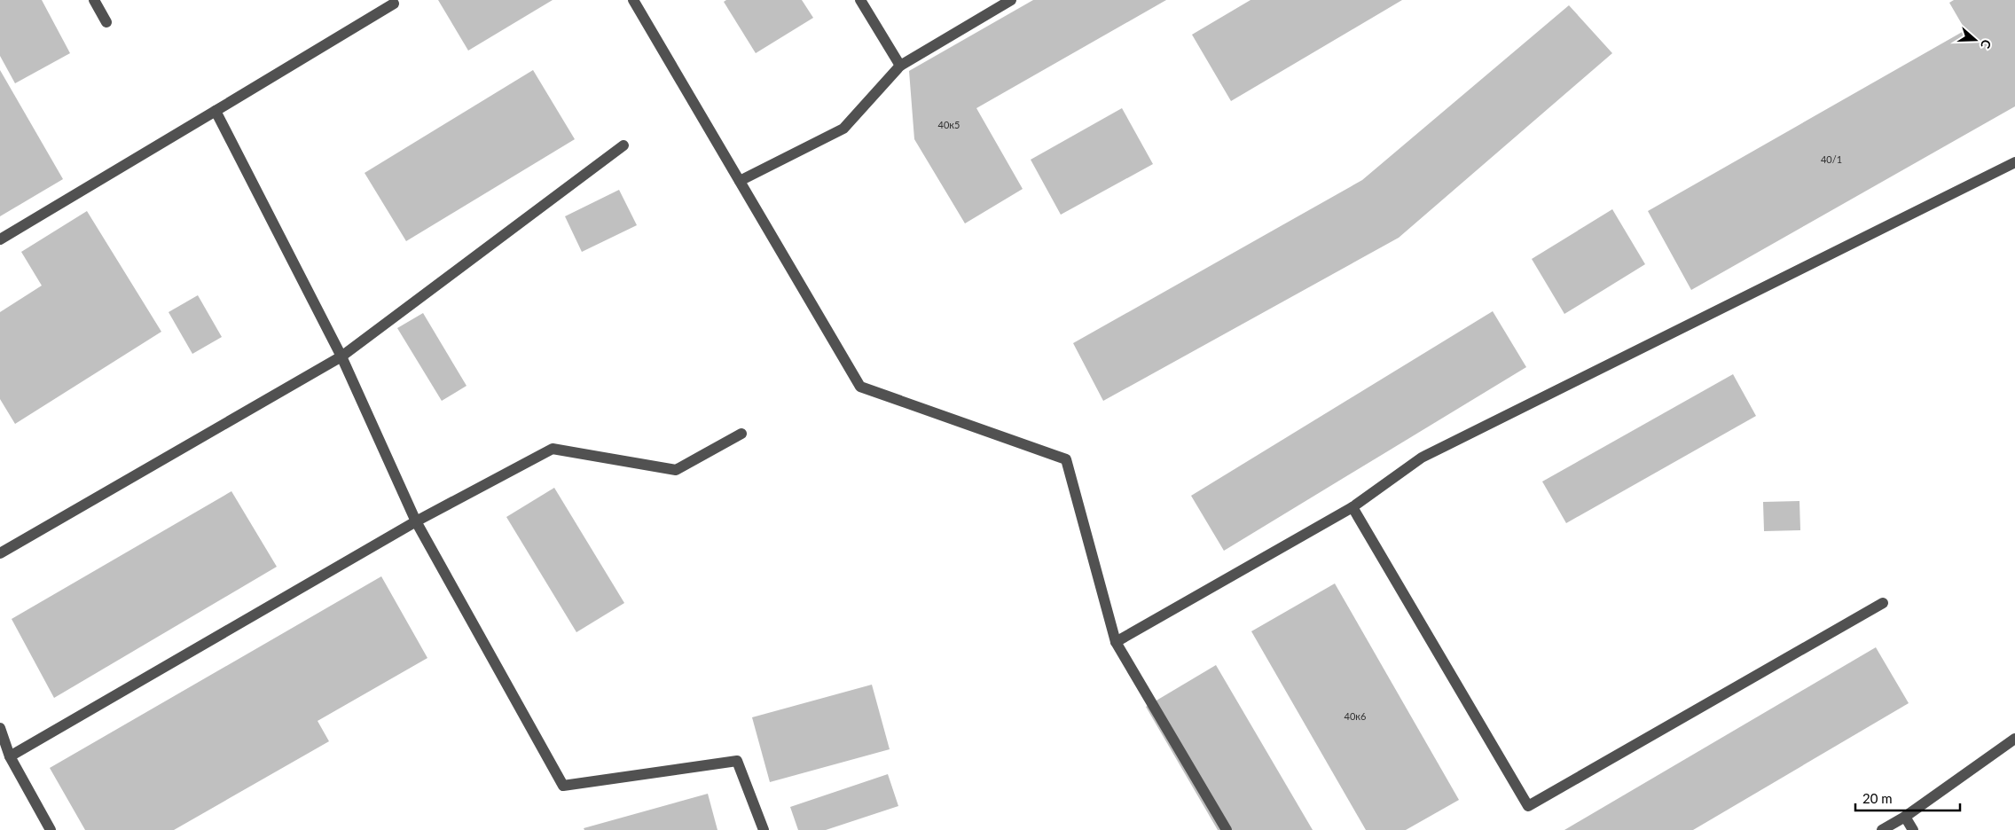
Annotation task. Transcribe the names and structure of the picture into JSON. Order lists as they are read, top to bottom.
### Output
{
  "house_numbers": ["40к5", "40/1", "40к6"],
  "scale_bar": "20 m",
  "north": "right"
}
